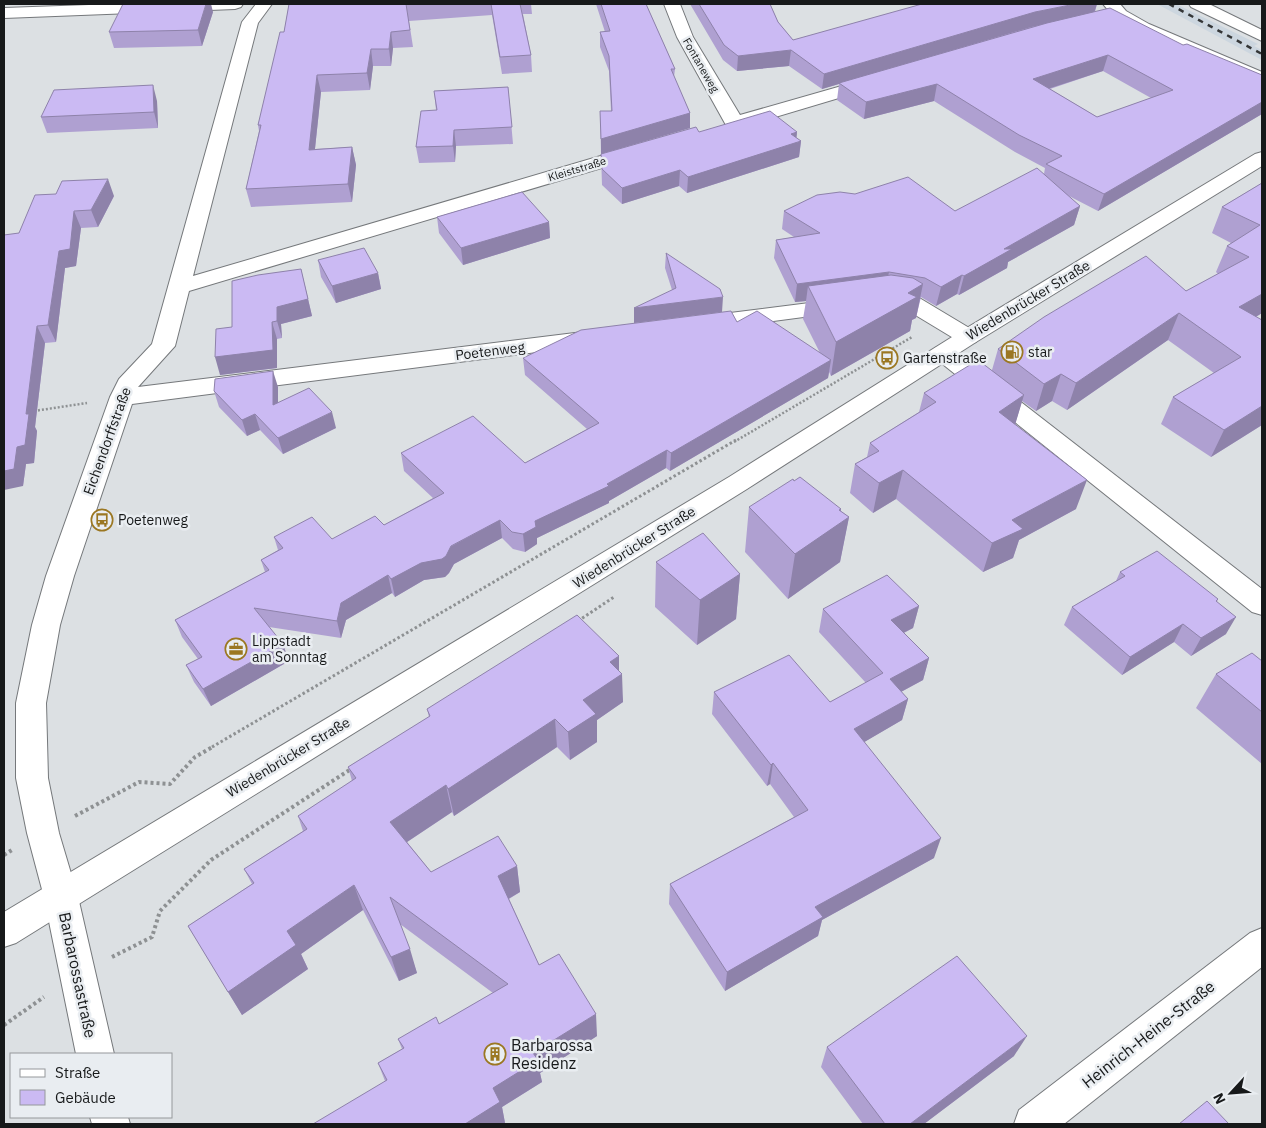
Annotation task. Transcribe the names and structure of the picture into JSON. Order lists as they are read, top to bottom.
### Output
{
  "streets": {
    "street": [
      "Fontaneweg",
      "Kleiststraße",
      "Wiedenbrücker Straße",
      "Poetenweg",
      "Eichendorffstraße",
      "Barbarossastraße",
      "Heinrich-Heine-Straße"
    ]
  },
  "crossings": [
    ["Kleiststraße", "Eichendorffstraße"],
    ["Wiedenbrücker Straße", "Eichendorffstraße"],
    ["Wiedenbrücker Straße", "Barbarossastraße"],
    ["Poetenweg", "Eichendorffstraße"],
    ["Eichendorffstraße", "Barbarossastraße"]
  ],
  "places": {
    "fuel station": ["star"],
    "bus stop": ["Gartenstraße", "Poetenweg"],
    "office": ["Lippstadt am Sonntag"],
    "building": ["Barbarossa Residenz"]
  },
  "legend": ["Straße", "Gebäude"],
  "north": "bottom left"
}
